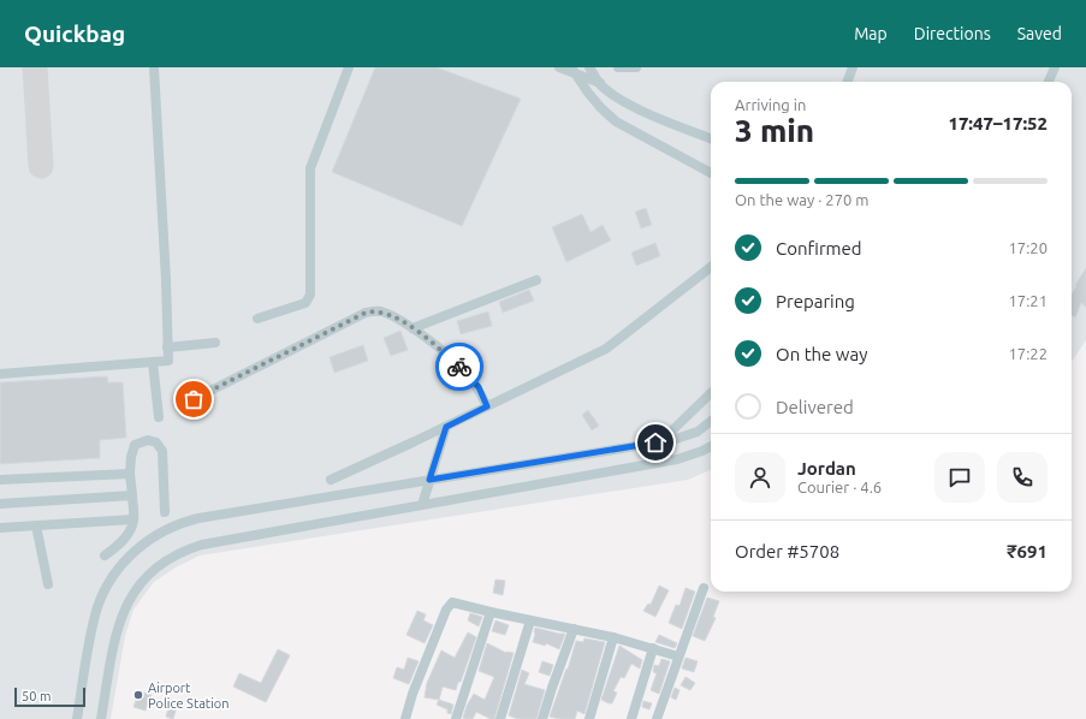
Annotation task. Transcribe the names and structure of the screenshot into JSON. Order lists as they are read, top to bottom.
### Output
{
  "places": ["Airport Police Station"],
  "scale_bar": "50 m",
  "page": {
    "header": "Quickbag",
    "nav": ["Map", "Directions", "Saved"],
    "heading": ["3 min", "Arriving in", "17:47–17:52"],
    "panel": [
      "Jordan",
      "Courier · 4.6",
      "Order #5708",
      "₹691"
    ],
    "bar": "On the way · 270 m",
    "list": [
      ["Confirmed", "17:20"],
      ["Preparing", "17:21"],
      ["On the way", "17:22"],
      "Delivered"
    ],
    "scale": "50 m"
  }
}
